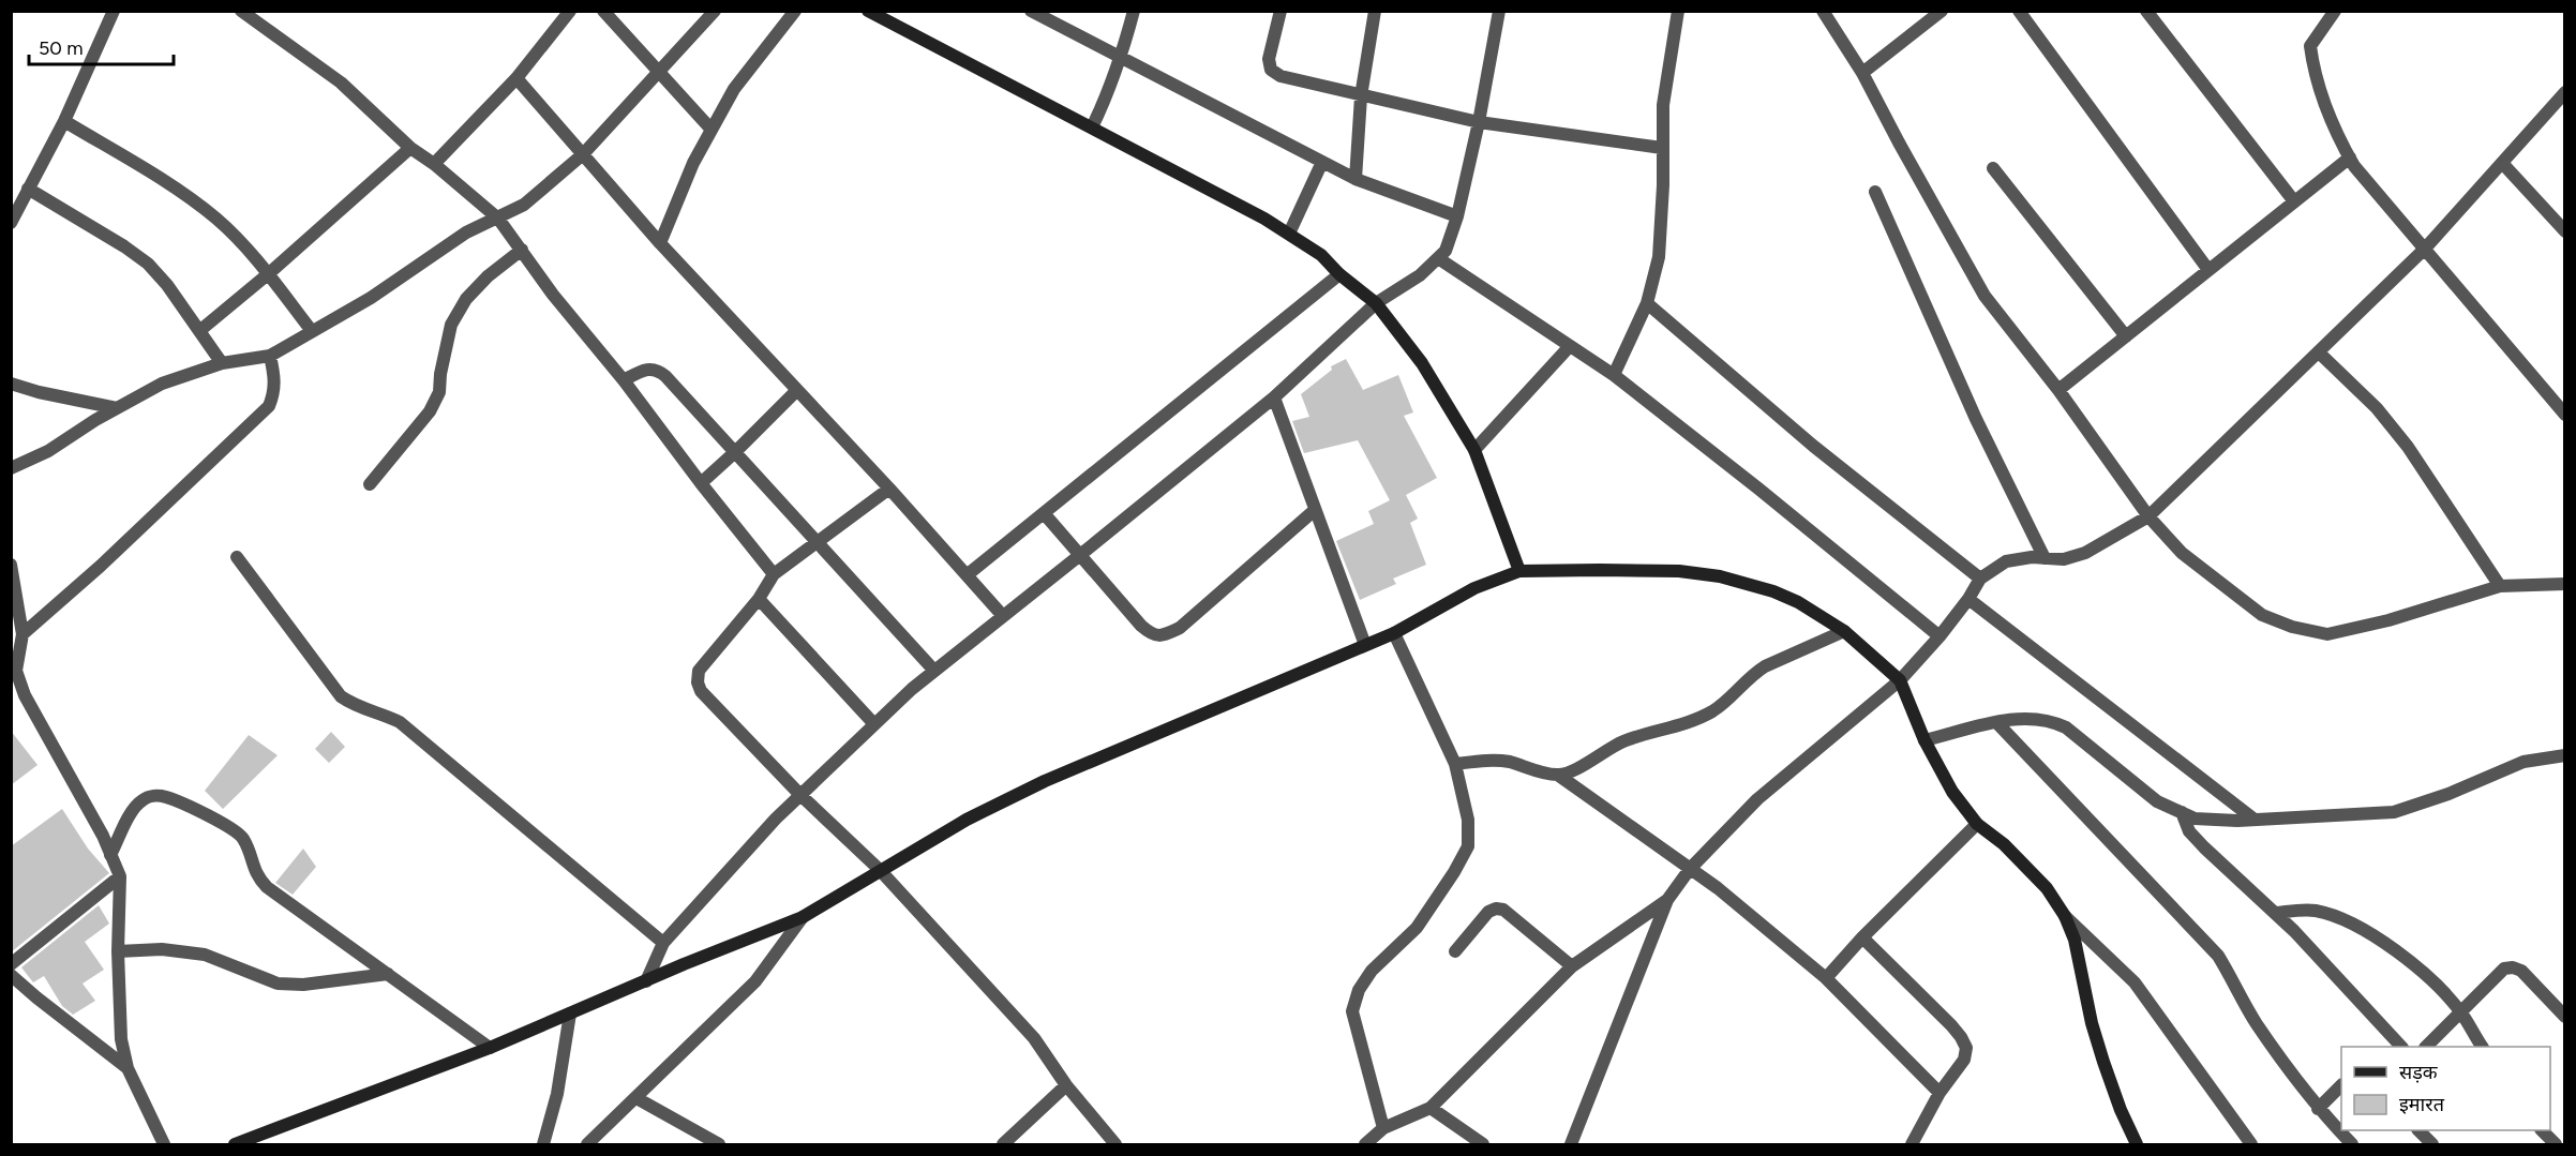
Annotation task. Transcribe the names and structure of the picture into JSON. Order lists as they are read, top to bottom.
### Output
{
  "legend": ["सड़क", "इमारत"],
  "scale_bar": "50 m"
}
